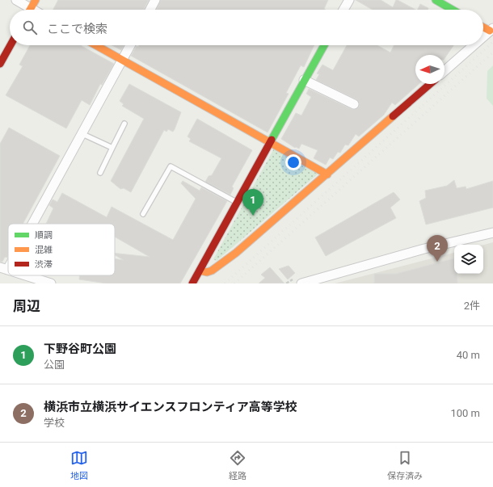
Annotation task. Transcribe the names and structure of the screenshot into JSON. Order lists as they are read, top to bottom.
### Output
{
  "legend": ["順調", "混雑", "渋滞"],
  "north": "left",
  "page": {
    "search": "ここで検索",
    "pins": ["1", "2"],
    "heading": ["周辺", "2件"],
    "list": [
      {
        "mark": "1",
        "name": "下野谷町公園",
        "note": "公園",
        "value": "40 m"
      },
      {
        "mark": "2",
        "name": "横浜市立横浜サイエンスフロンティア高等学校",
        "note": "学校",
        "value": "100 m"
      }
    ],
    "nav": ["地図", "経路", "保存済み"]
  }
}
